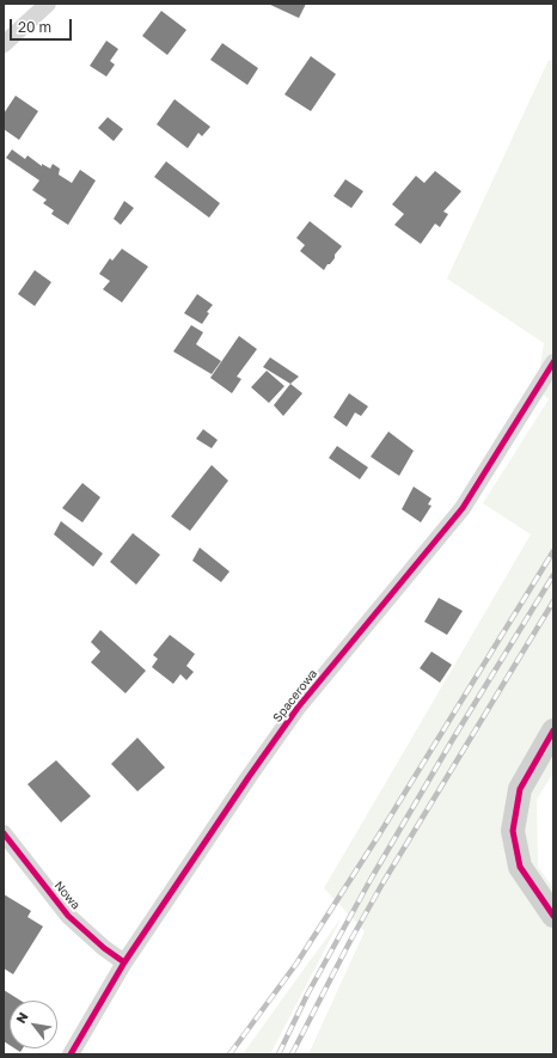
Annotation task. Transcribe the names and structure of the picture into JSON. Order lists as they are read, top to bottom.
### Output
{
  "streets": {
    "street": ["Spacerowa", "Nowa"]
  },
  "crossings": [
    ["Spacerowa", "Nowa"]
  ],
  "scale_bar": "20 m",
  "north": "top left"
}
